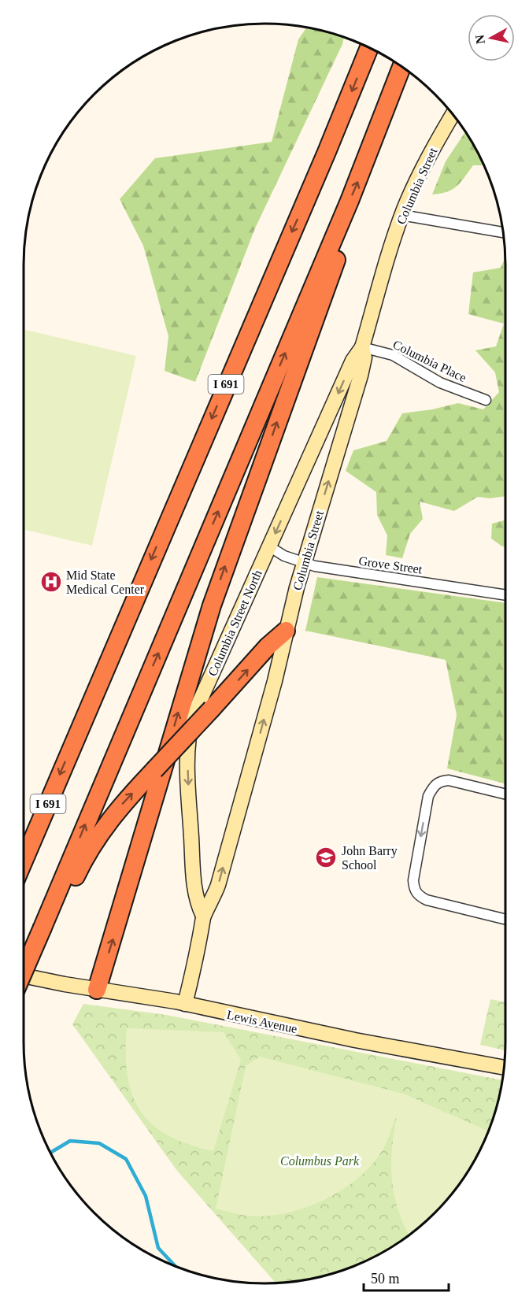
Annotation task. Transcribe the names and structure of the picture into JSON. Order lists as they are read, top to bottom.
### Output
{
  "streets": {
    "highway": ["I 691"],
    "street": [
      "Columbia Street",
      "Columbia Place",
      "Grove Street",
      "Columbia Street North",
      "Lewis Avenue"
    ]
  },
  "crossings": [
    ["Columbia Street", "Columbia Place"],
    ["Columbia Street", "Grove Street"],
    ["Columbia Street", "Columbia Street North"],
    ["Columbia Street", "Lewis Avenue"],
    ["Columbia Place", "Columbia Street North"],
    ["Grove Street", "Columbia Street North"]
  ],
  "one_way": ["Columbia Street", "Columbia Street North"],
  "parks": ["Columbus Park"],
  "places": {
    "hospital": ["Mid State Medical Center"],
    "school or university": ["John Barry School"]
  },
  "scale_bar": "50 m",
  "north": "left"
}
